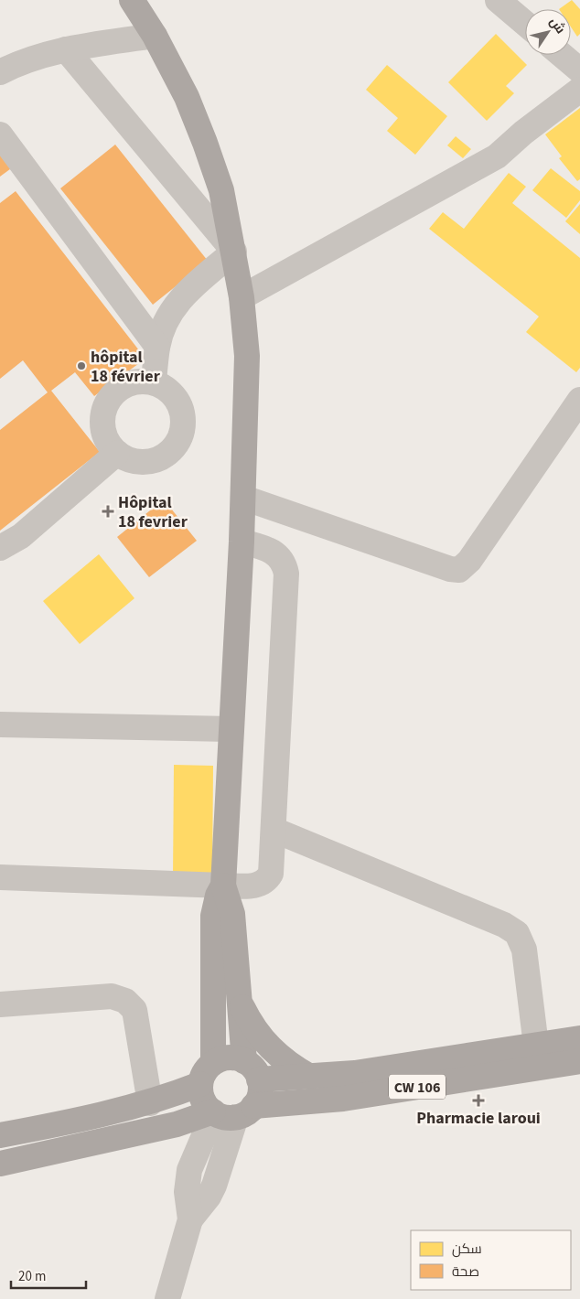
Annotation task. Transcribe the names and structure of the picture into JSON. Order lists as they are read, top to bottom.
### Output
{
  "streets": {
    "main road": ["CW 106"]
  },
  "places": {
    "other": ["hôpital 18 février"],
    "health": ["Hôpital 18 fevrier", "Pharmacie laroui"]
  },
  "legend": ["سكن", "صحة"],
  "scale_bar": "20 m",
  "north": "top right"
}
